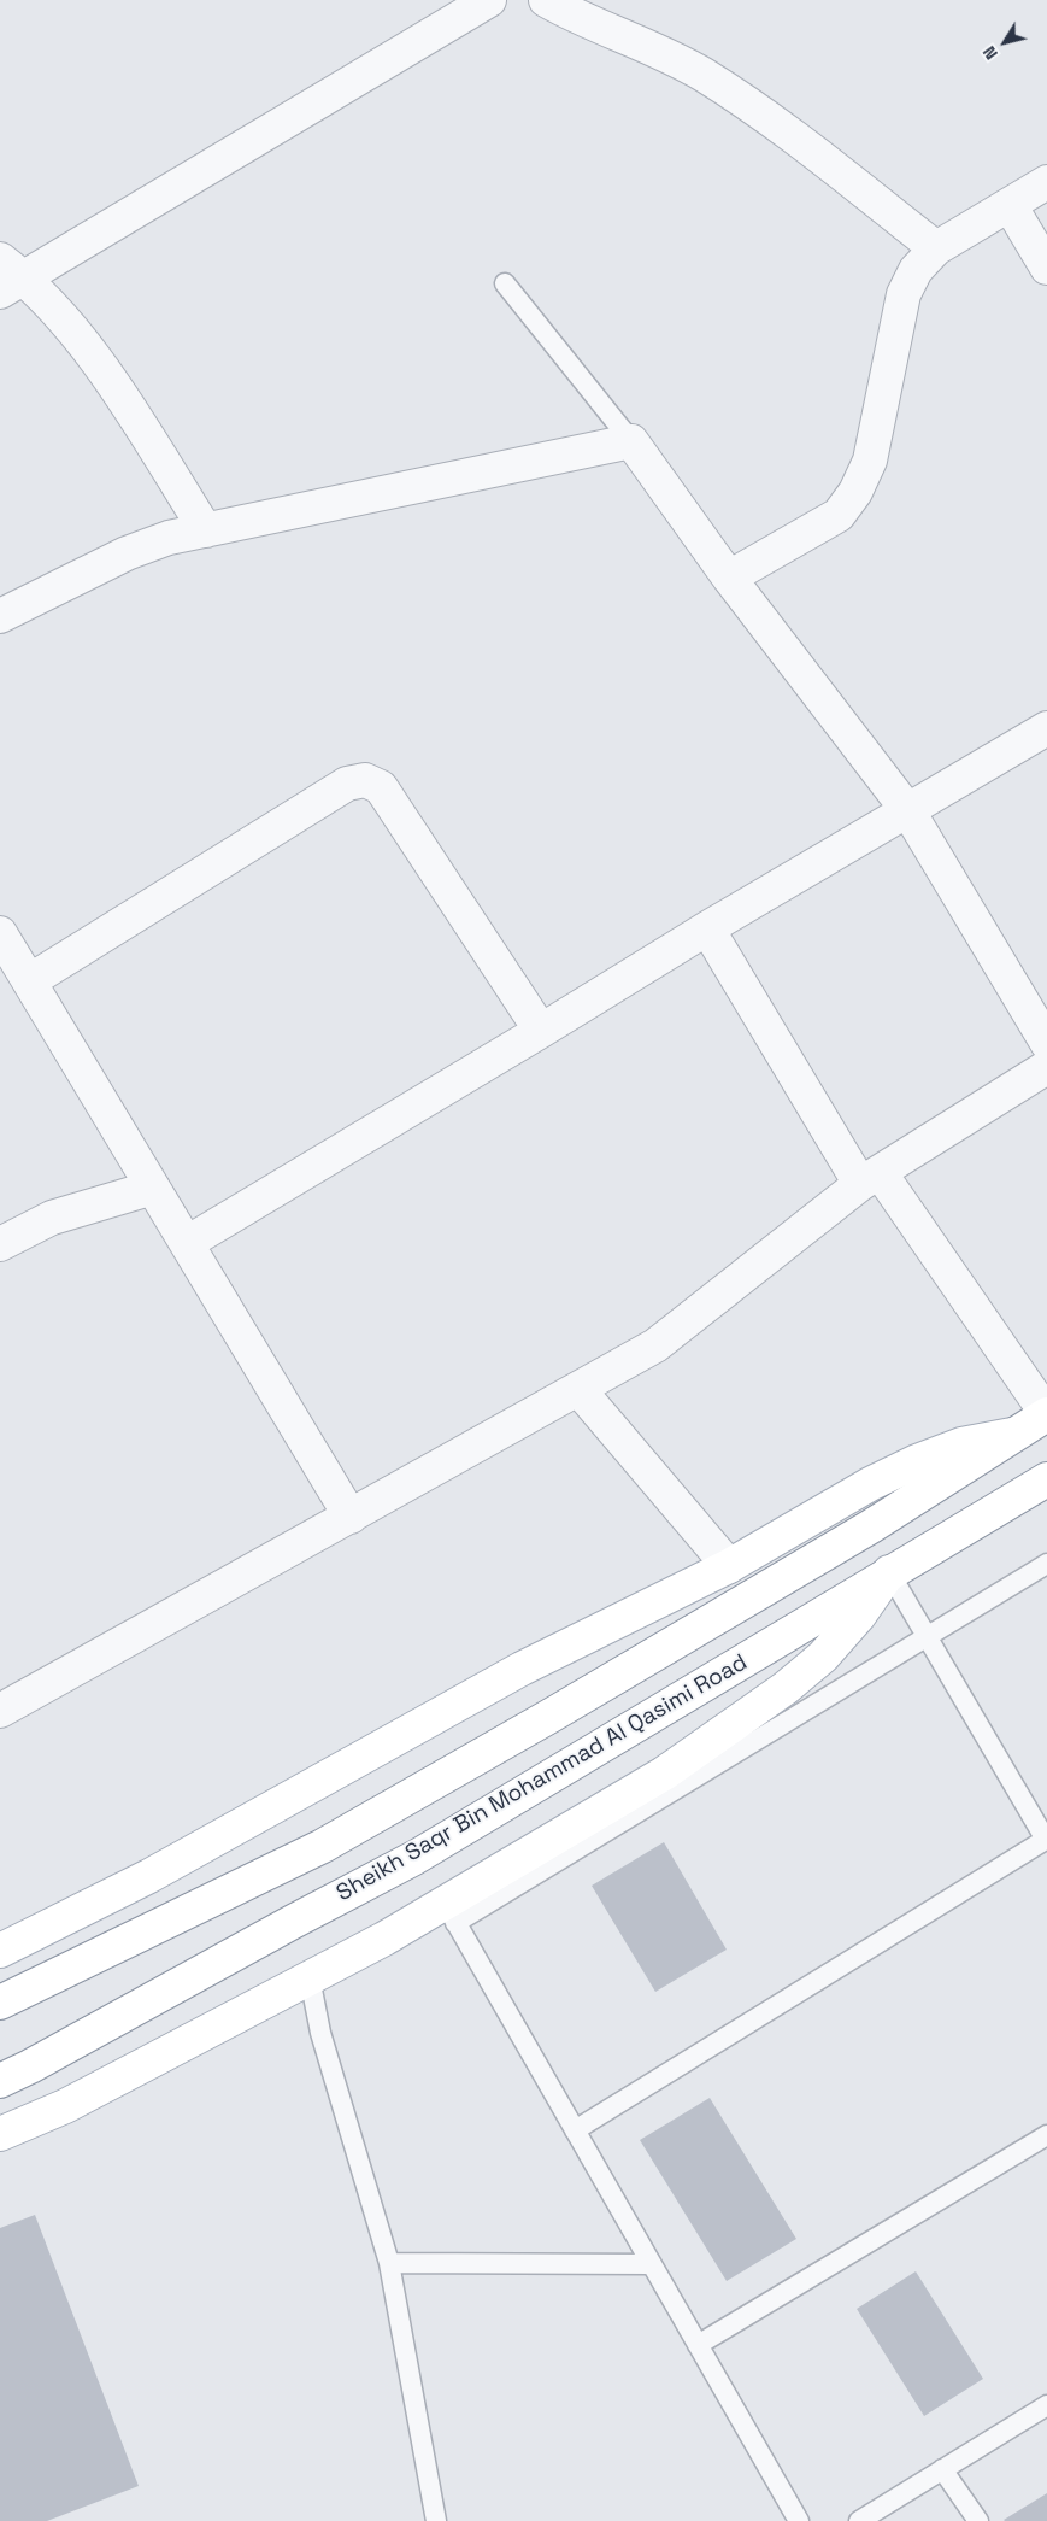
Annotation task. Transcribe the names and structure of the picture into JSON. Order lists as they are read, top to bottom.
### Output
{
  "streets": {
    "main road": ["Sheikh Saqr Bin Mohammad Al Qasimi Road"]
  },
  "north": "bottom left"
}
